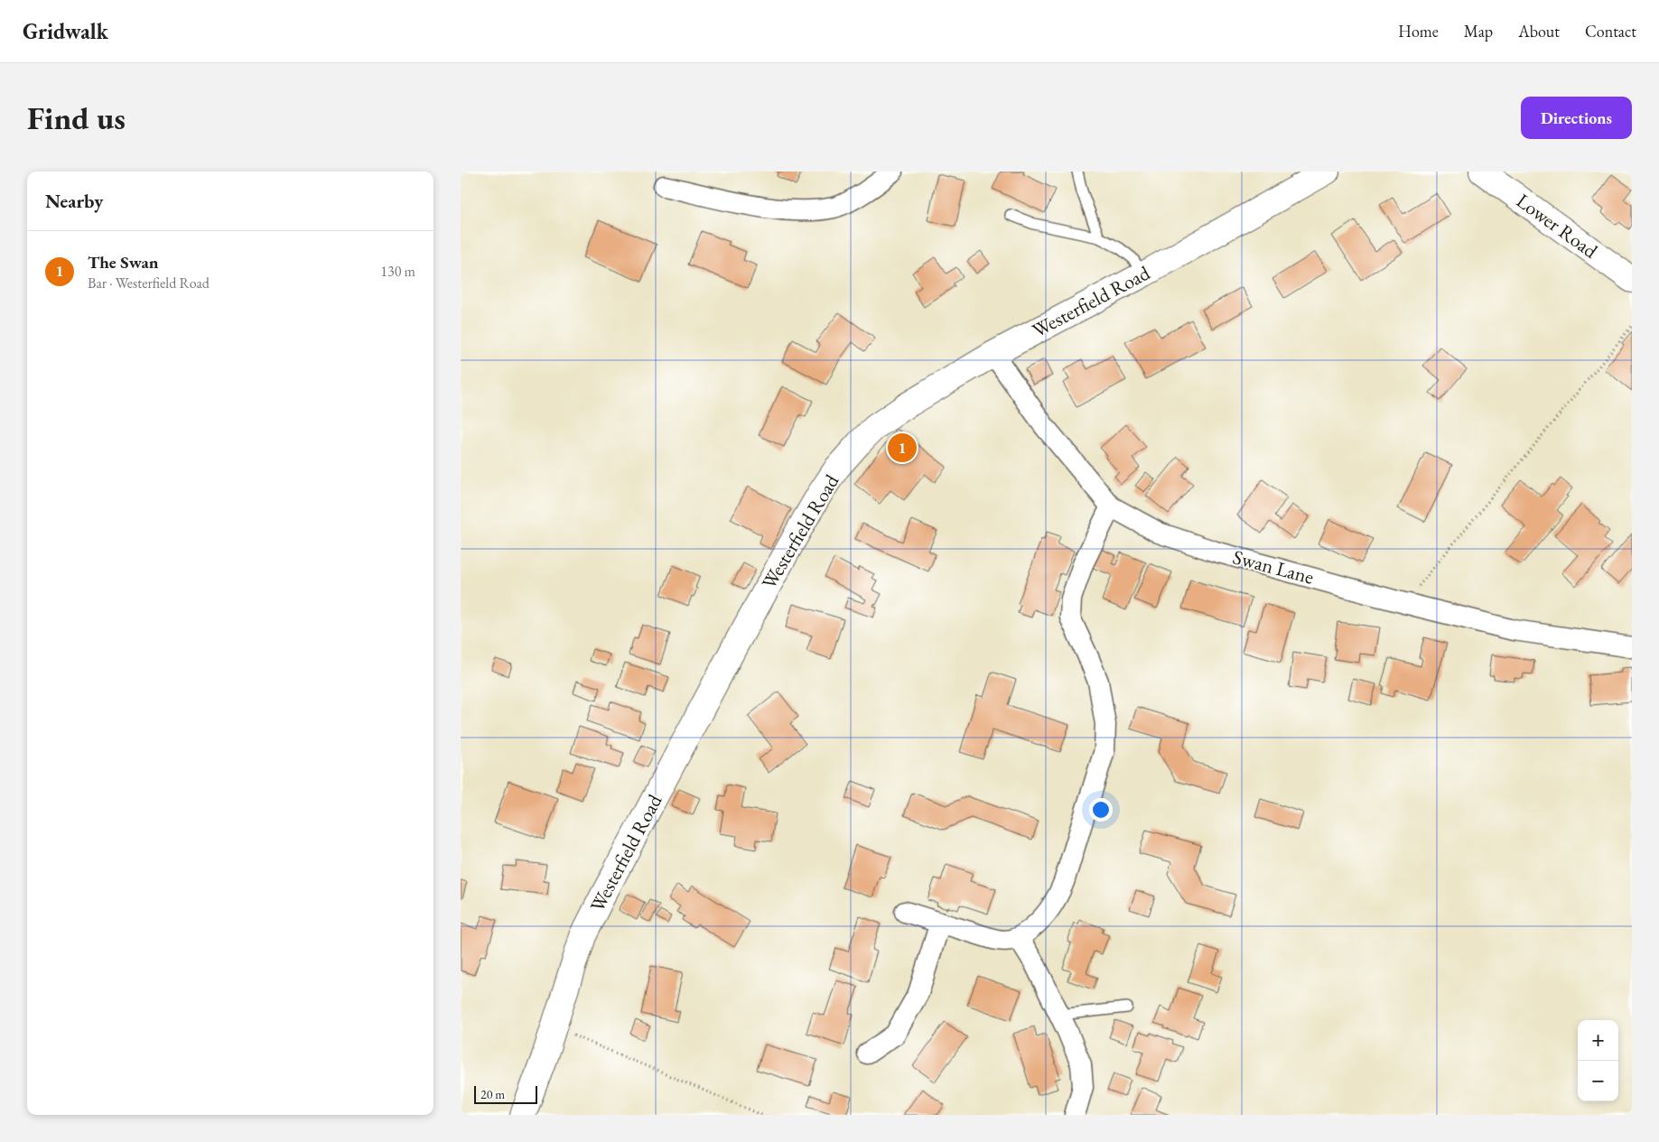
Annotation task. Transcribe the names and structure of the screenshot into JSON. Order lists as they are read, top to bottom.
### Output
{
  "streets": {
    "main road": ["Lower Road", "Westerfield Road"],
    "street": ["Swan Lane"]
  },
  "crossings": [
    ["Westerfield Road", "Swan Lane"]
  ],
  "scale_bar": "20 m",
  "page": {
    "header": "Gridwalk",
    "nav": [
      "Home",
      "Map",
      "About",
      "Contact"
    ],
    "buttons": "Directions",
    "title": "Find us",
    "heading": "Nearby",
    "list": [
      {
        "mark": "1",
        "name": "The Swan",
        "note": "Bar · Westerfield Road",
        "value": "130 m"
      }
    ],
    "pins": "1",
    "map_buttons": ["+", "−"],
    "scale": "20 m"
  }
}
